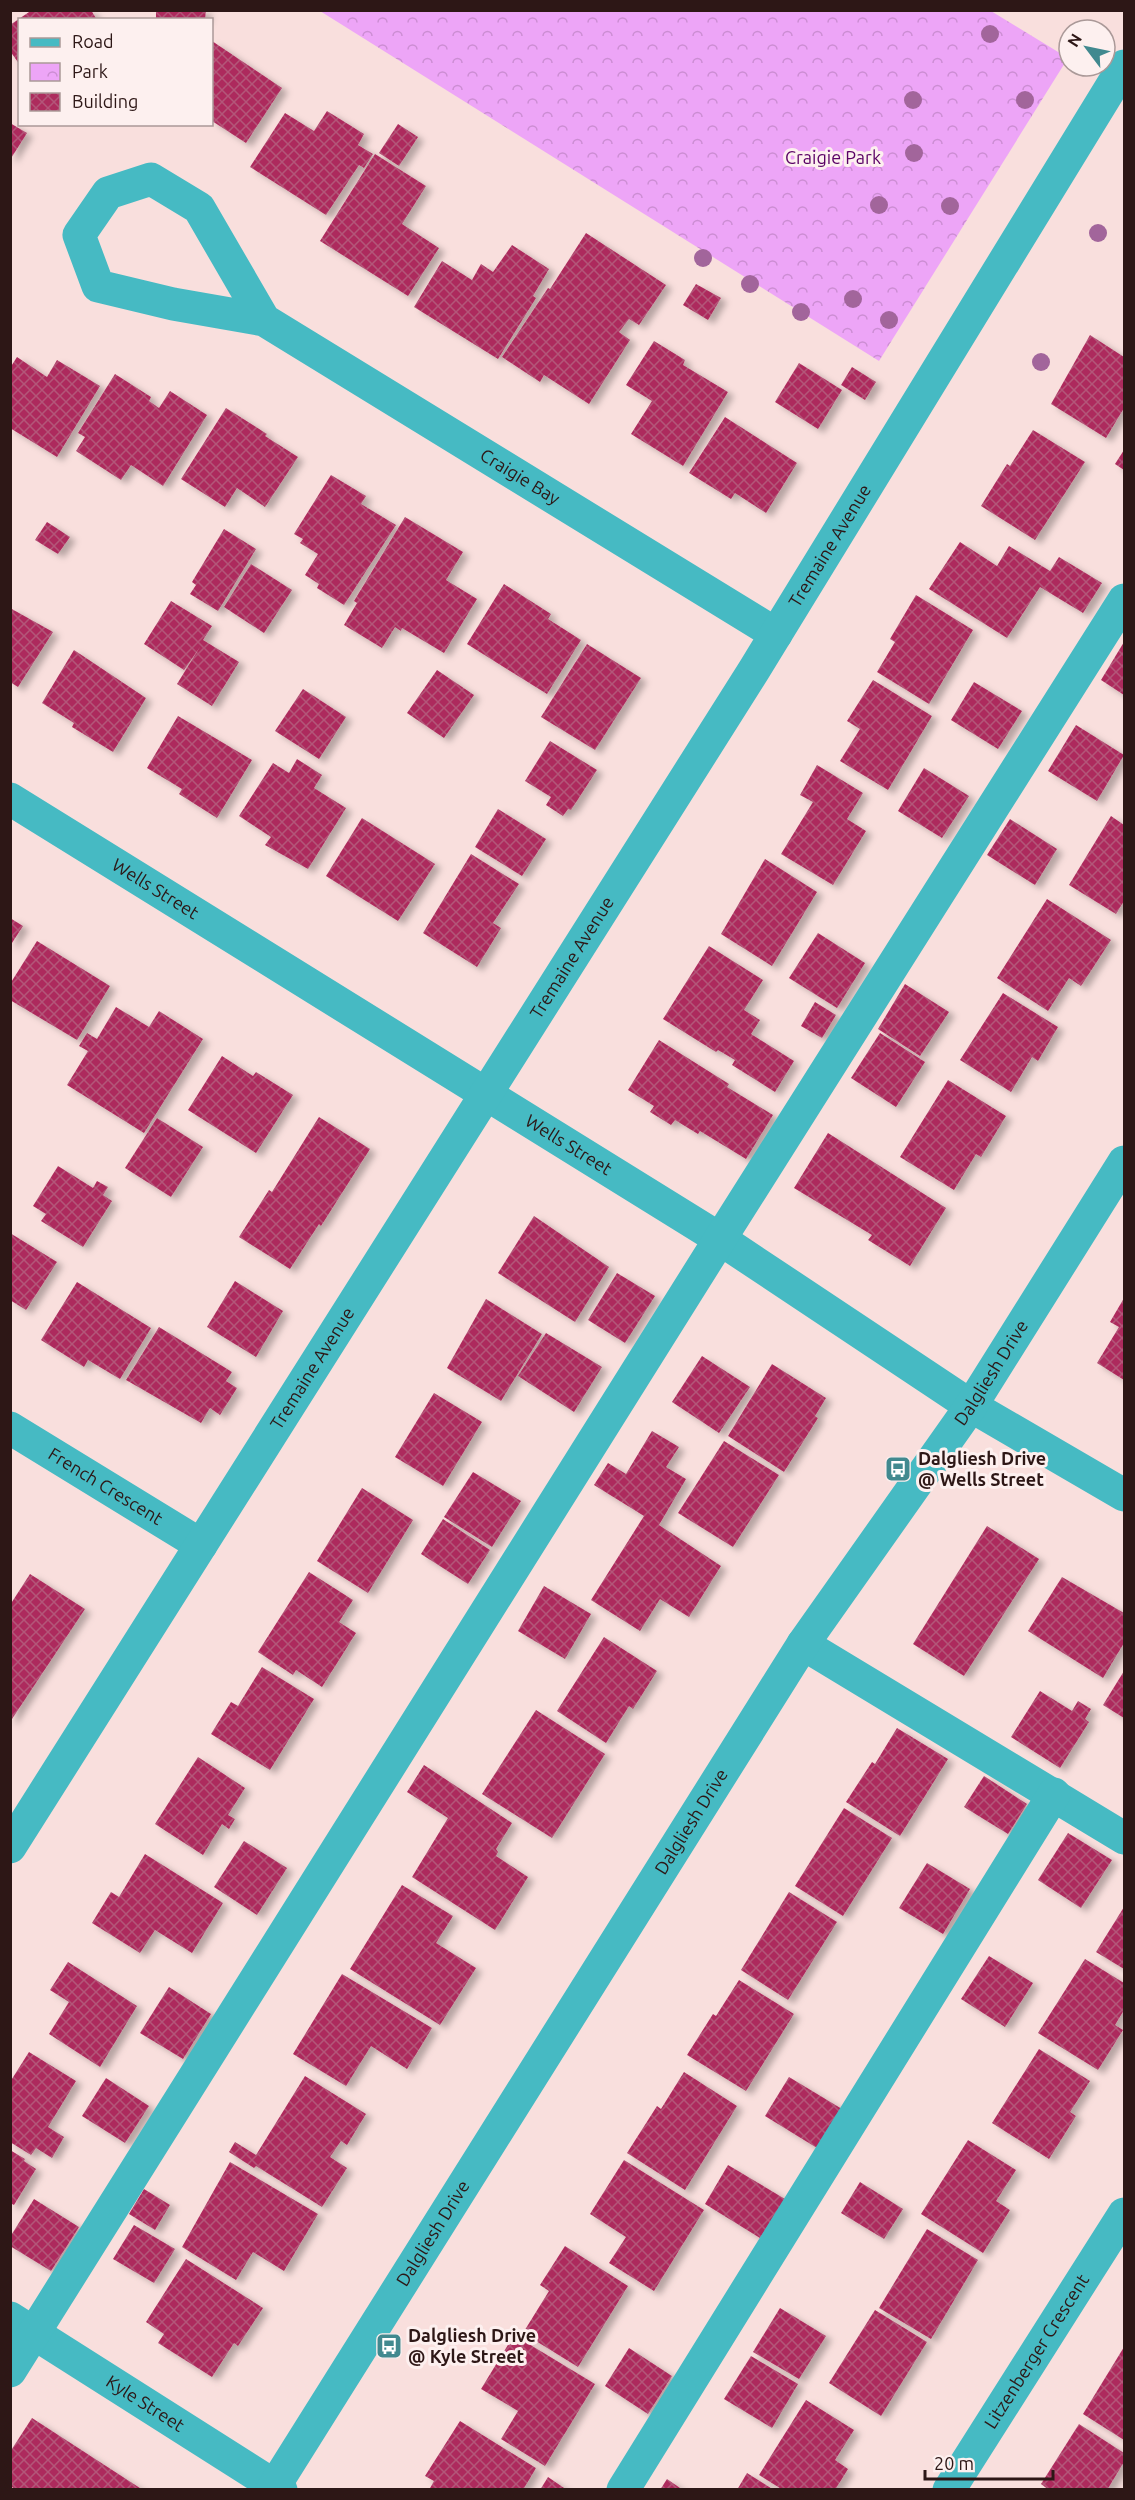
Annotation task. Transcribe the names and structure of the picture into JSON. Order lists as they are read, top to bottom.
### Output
{
  "streets": {
    "street": [
      "Craigie Bay",
      "Tremaine Avenue",
      "Wells Street",
      "Dalgliesh Drive",
      "French Crescent",
      "Litzenberger Crescent",
      "Kyle Street"
    ]
  },
  "crossings": [
    ["Craigie Bay", "Tremaine Avenue"],
    ["Tremaine Avenue", "Wells Street"],
    ["Tremaine Avenue", "French Crescent"],
    ["Wells Street", "Dalgliesh Drive"],
    ["Dalgliesh Drive", "Kyle Street"]
  ],
  "parks": ["Craigie Park"],
  "places": {
    "bus stop": ["Dalgliesh Drive @ Wells Street", "Dalgliesh Drive @ Kyle Street"]
  },
  "legend": ["Road", "Park", "Building"],
  "scale_bar": "20 m",
  "north": "top left"
}
